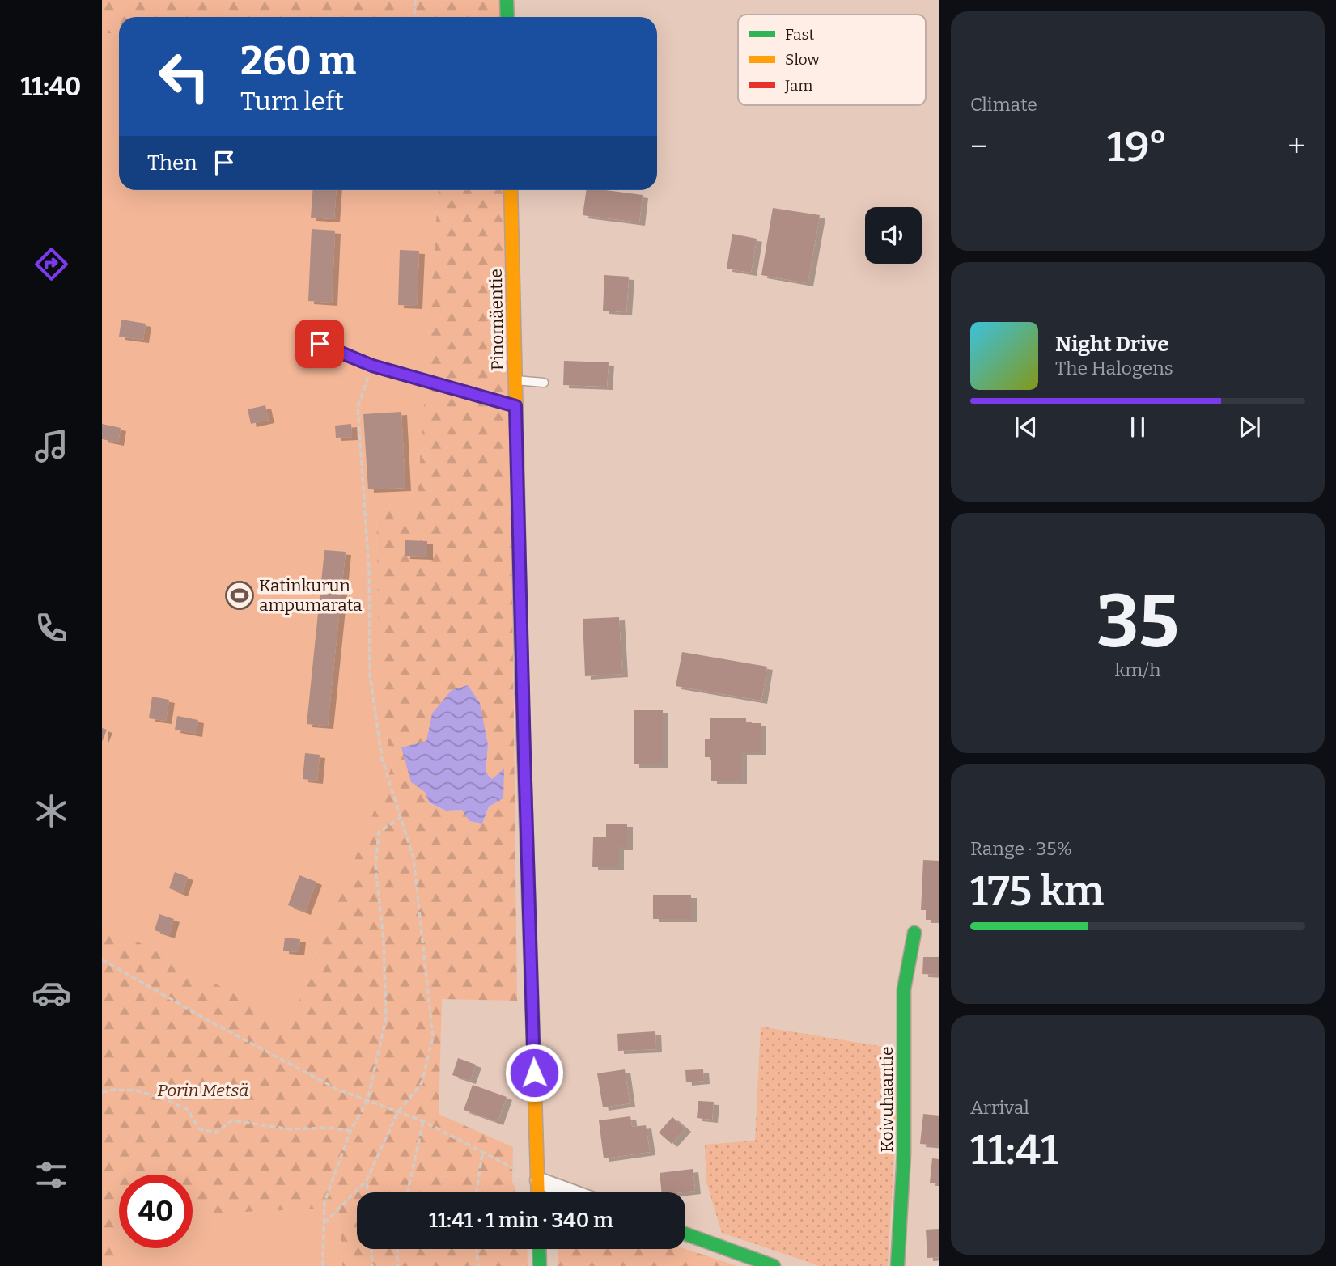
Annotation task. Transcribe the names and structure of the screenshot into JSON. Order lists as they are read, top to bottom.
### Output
{
  "streets": {
    "street": ["Pinomäentie", "Koivuhaantie"]
  },
  "parks": ["Porin Metsä"],
  "places": {
    "sports": ["Katinkurun ampumarata"]
  },
  "legend": ["Fast", "Slow", "Jam"],
  "page": {
    "tabs": "11:40",
    "tile": [
      "Climate",
      ["35", "km/h"],
      ["Range · 35%", "175 km"],
      ["Arrival", "11:41"]
    ],
    "turn": ["260 m", "Turn left"],
    "heat": ["−", "19°", "+"],
    "then": "Then",
    "song": ["Night Drive", "The Halogens"],
    "limit": "40",
    "trip": "11:41 · 1 min · 340 m"
  }
}
